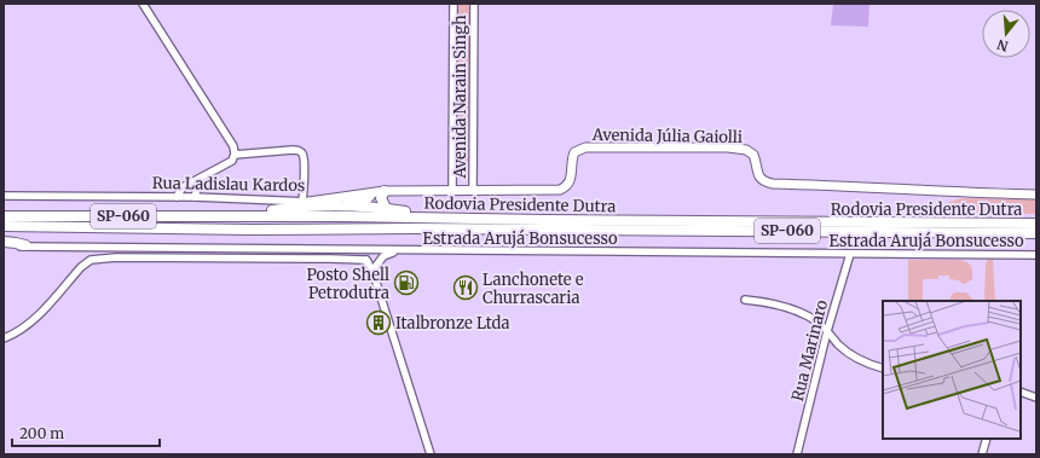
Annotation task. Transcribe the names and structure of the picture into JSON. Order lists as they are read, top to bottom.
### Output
{
  "streets": {
    "highway": ["Rodovia Presidente Dutra", "SP-060"],
    "main road": ["Avenida Júlia Gaiolli"],
    "street": [
      "Avenida Narain Singh",
      "Rua Ladislau Kardos",
      "Estrada Arujá Bonsucesso",
      "Rua Marinaro"
    ]
  },
  "crossings": [
    ["Avenida Narain Singh", "Avenida Júlia Gaiolli"],
    ["Estrada Arujá Bonsucesso", "Rua Marinaro"]
  ],
  "places": {
    "fuel station": ["Posto Shell Petrodutra"],
    "restaurant": ["Lanchonete e Churrascaria"],
    "building": ["Italbronze Ltda"]
  },
  "scale_bar": "200 m",
  "north": "bottom"
}
